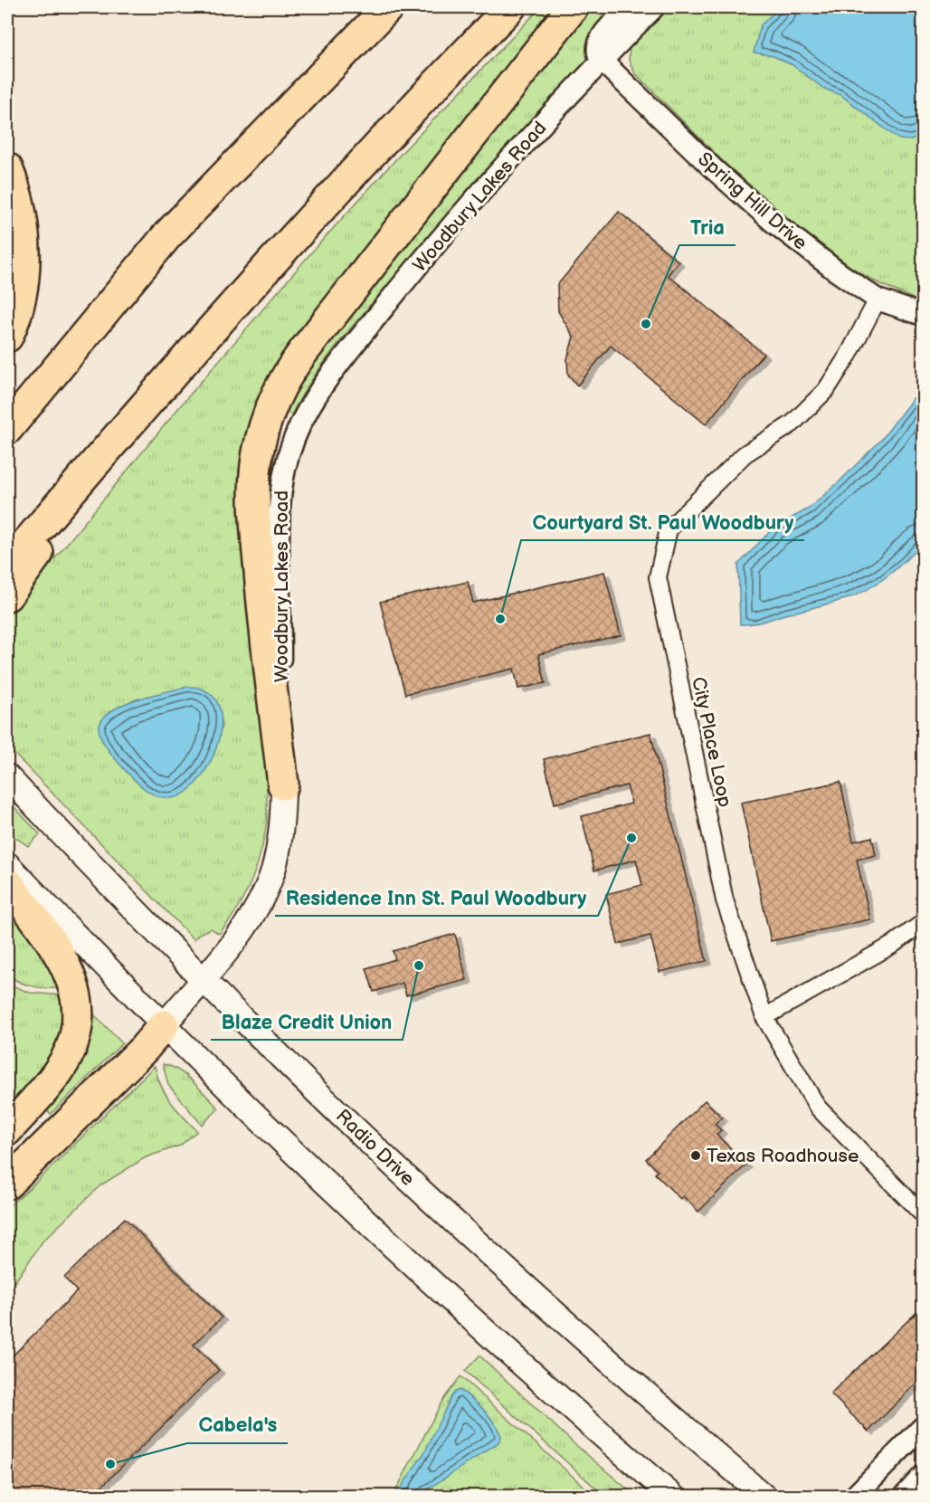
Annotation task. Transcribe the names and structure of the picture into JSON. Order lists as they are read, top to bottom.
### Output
{
  "streets": {
    "main road": ["Woodbury Lakes Road", "Radio Drive"],
    "street": ["Spring Hill Drive", "City Place Loop"]
  },
  "crossings": [
    ["Woodbury Lakes Road", "Spring Hill Drive"],
    ["Woodbury Lakes Road", "Radio Drive"],
    ["Spring Hill Drive", "City Place Loop"]
  ],
  "places": [
    "Tria",
    "Courtyard St. Paul Woodbury",
    "Residence Inn St. Paul Woodbury",
    "Blaze Credit Union",
    "Texas Roadhouse",
    "Cabela's"
  ]
}
